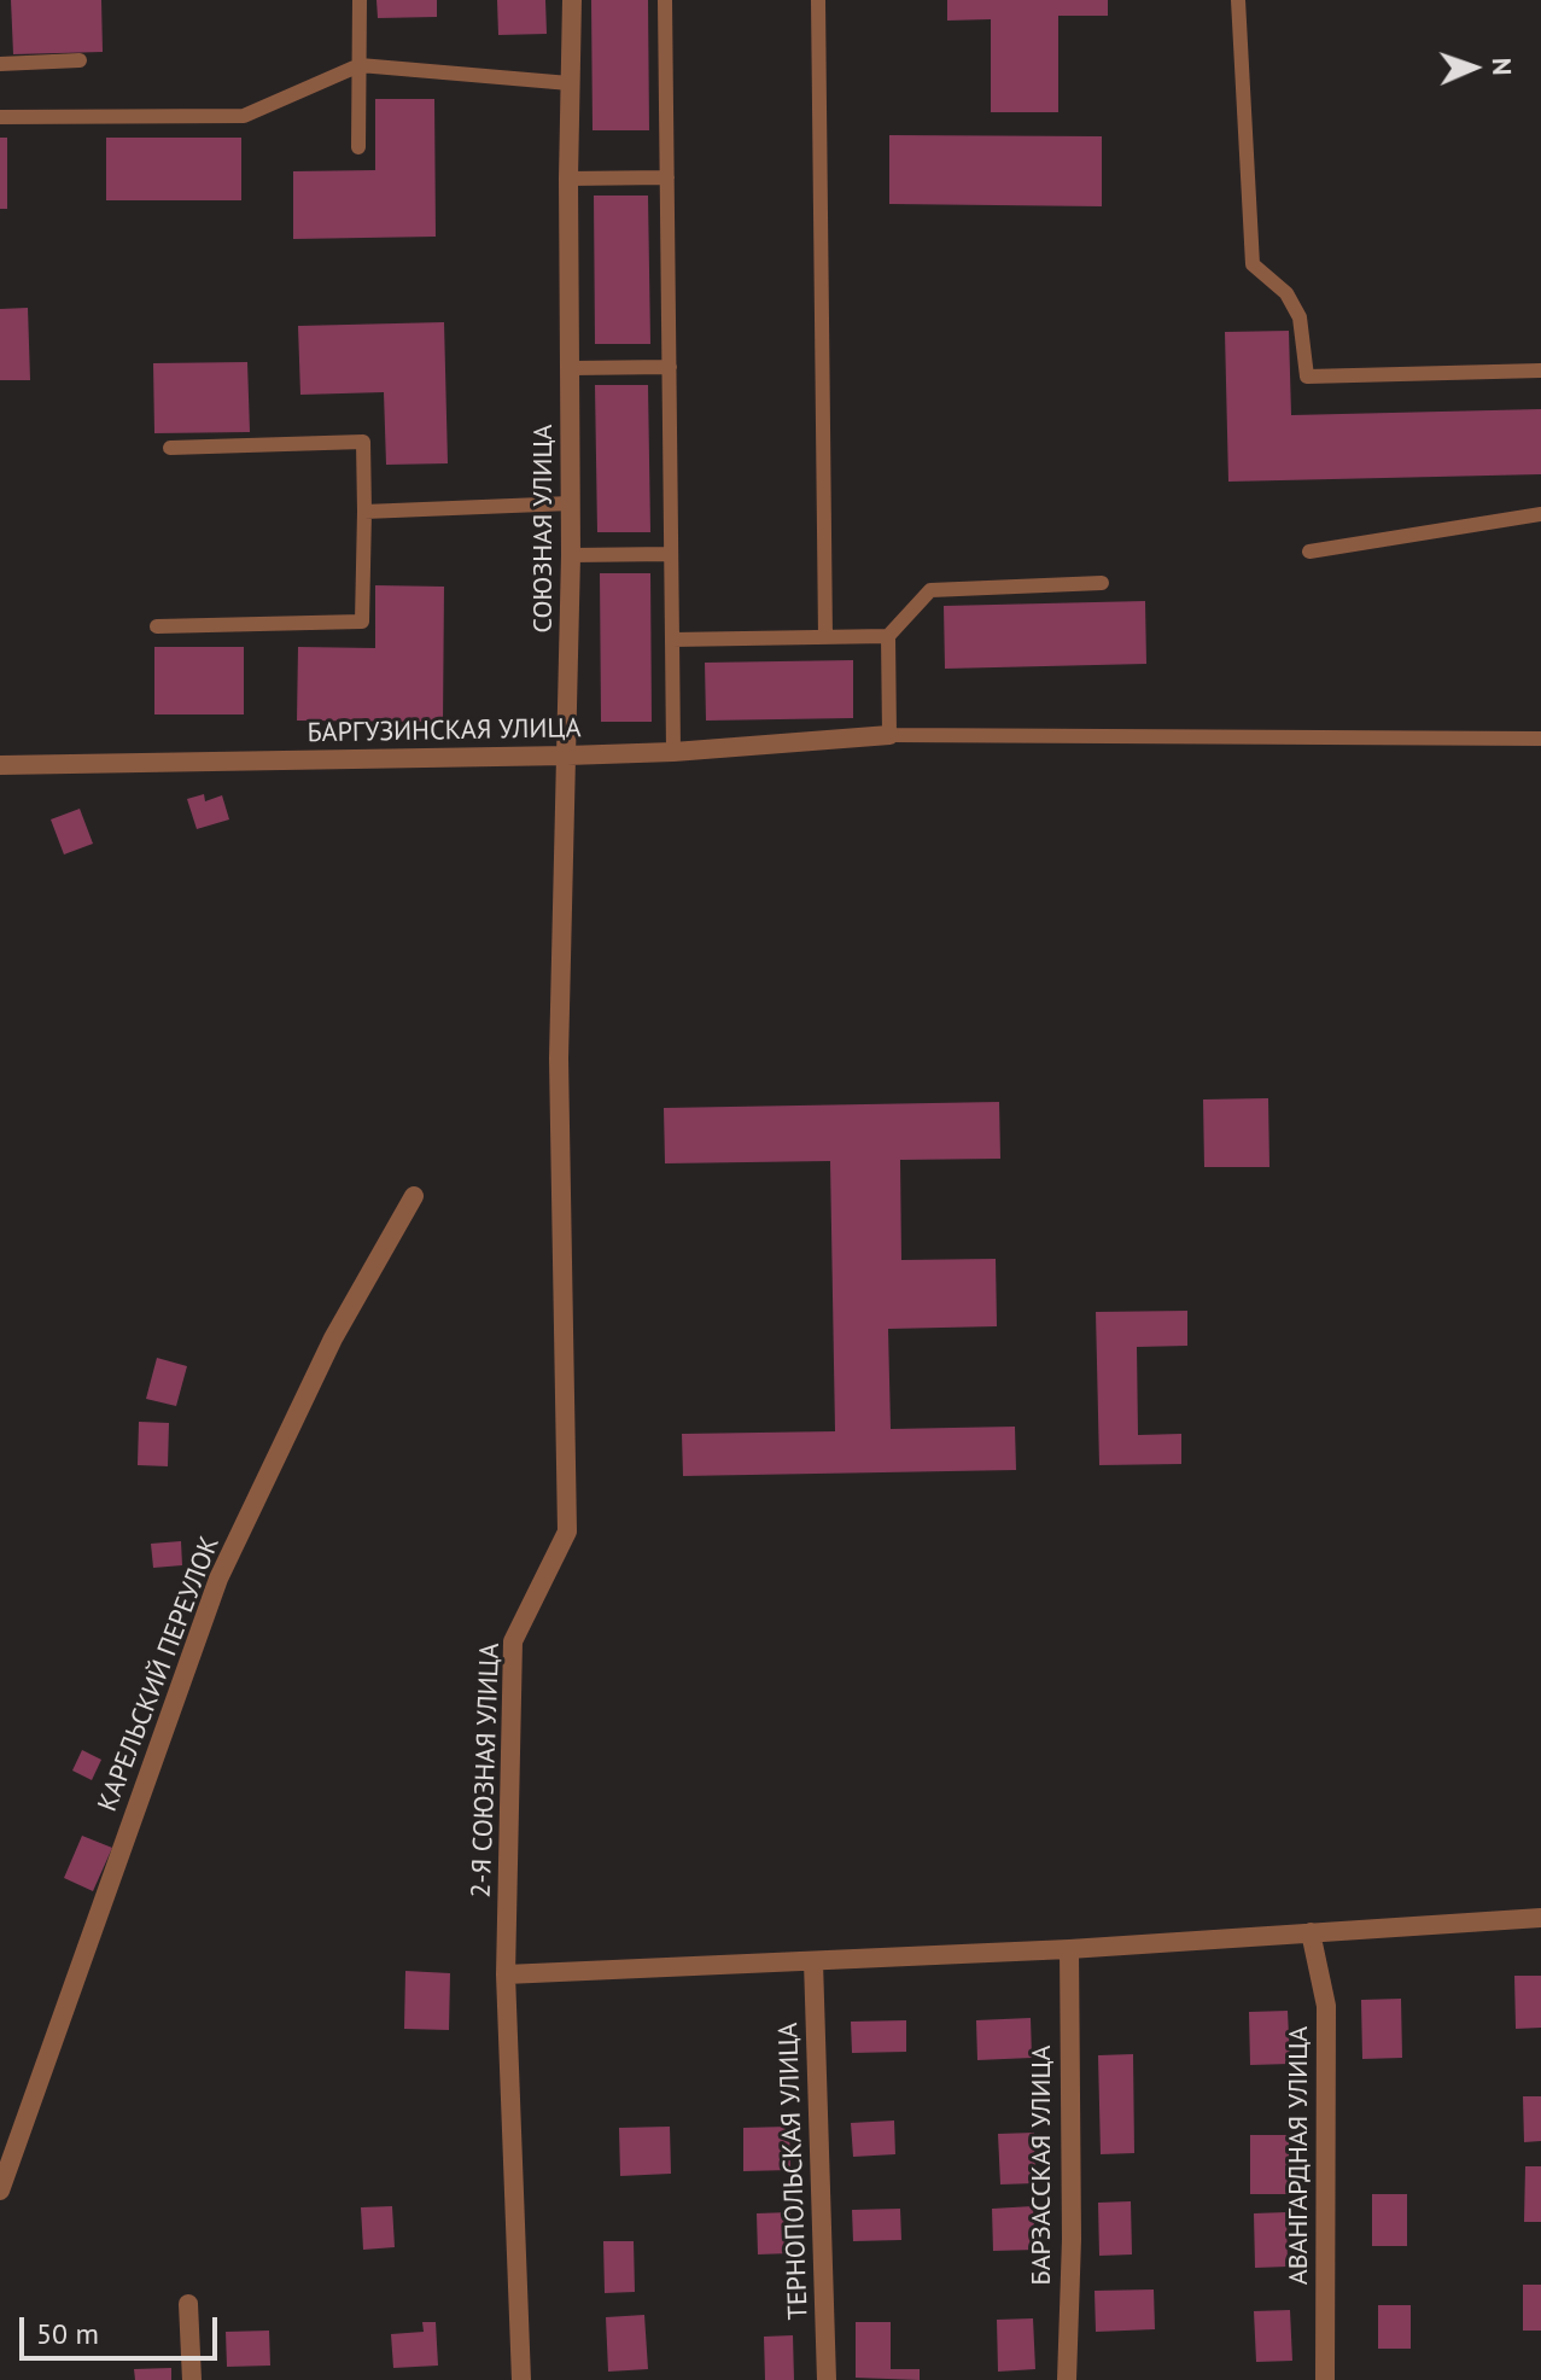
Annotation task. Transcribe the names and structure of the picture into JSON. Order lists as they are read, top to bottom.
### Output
{
  "streets": {
    "street": [
      "СОЮЗНАЯ УЛИЦА",
      "БАРГУЗИНСКАЯ УЛИЦА",
      "КАРЕЛЬСКИЙ ПЕРЕУЛОК",
      "2-Я СОЮЗНАЯ УЛИЦА",
      "АВАНГАРДНАЯ УЛИЦА",
      "БАРЗАССКАЯ УЛИЦА",
      "ТЕРНОПОЛЬСКАЯ УЛИЦА"
    ]
  },
  "crossings": [
    ["СОЮЗНАЯ УЛИЦА", "БАРГУЗИНСКАЯ УЛИЦА"],
    ["СОЮЗНАЯ УЛИЦА", "2-Я СОЮЗНАЯ УЛИЦА"]
  ],
  "scale_bar": "50 m",
  "north": "right"
}
